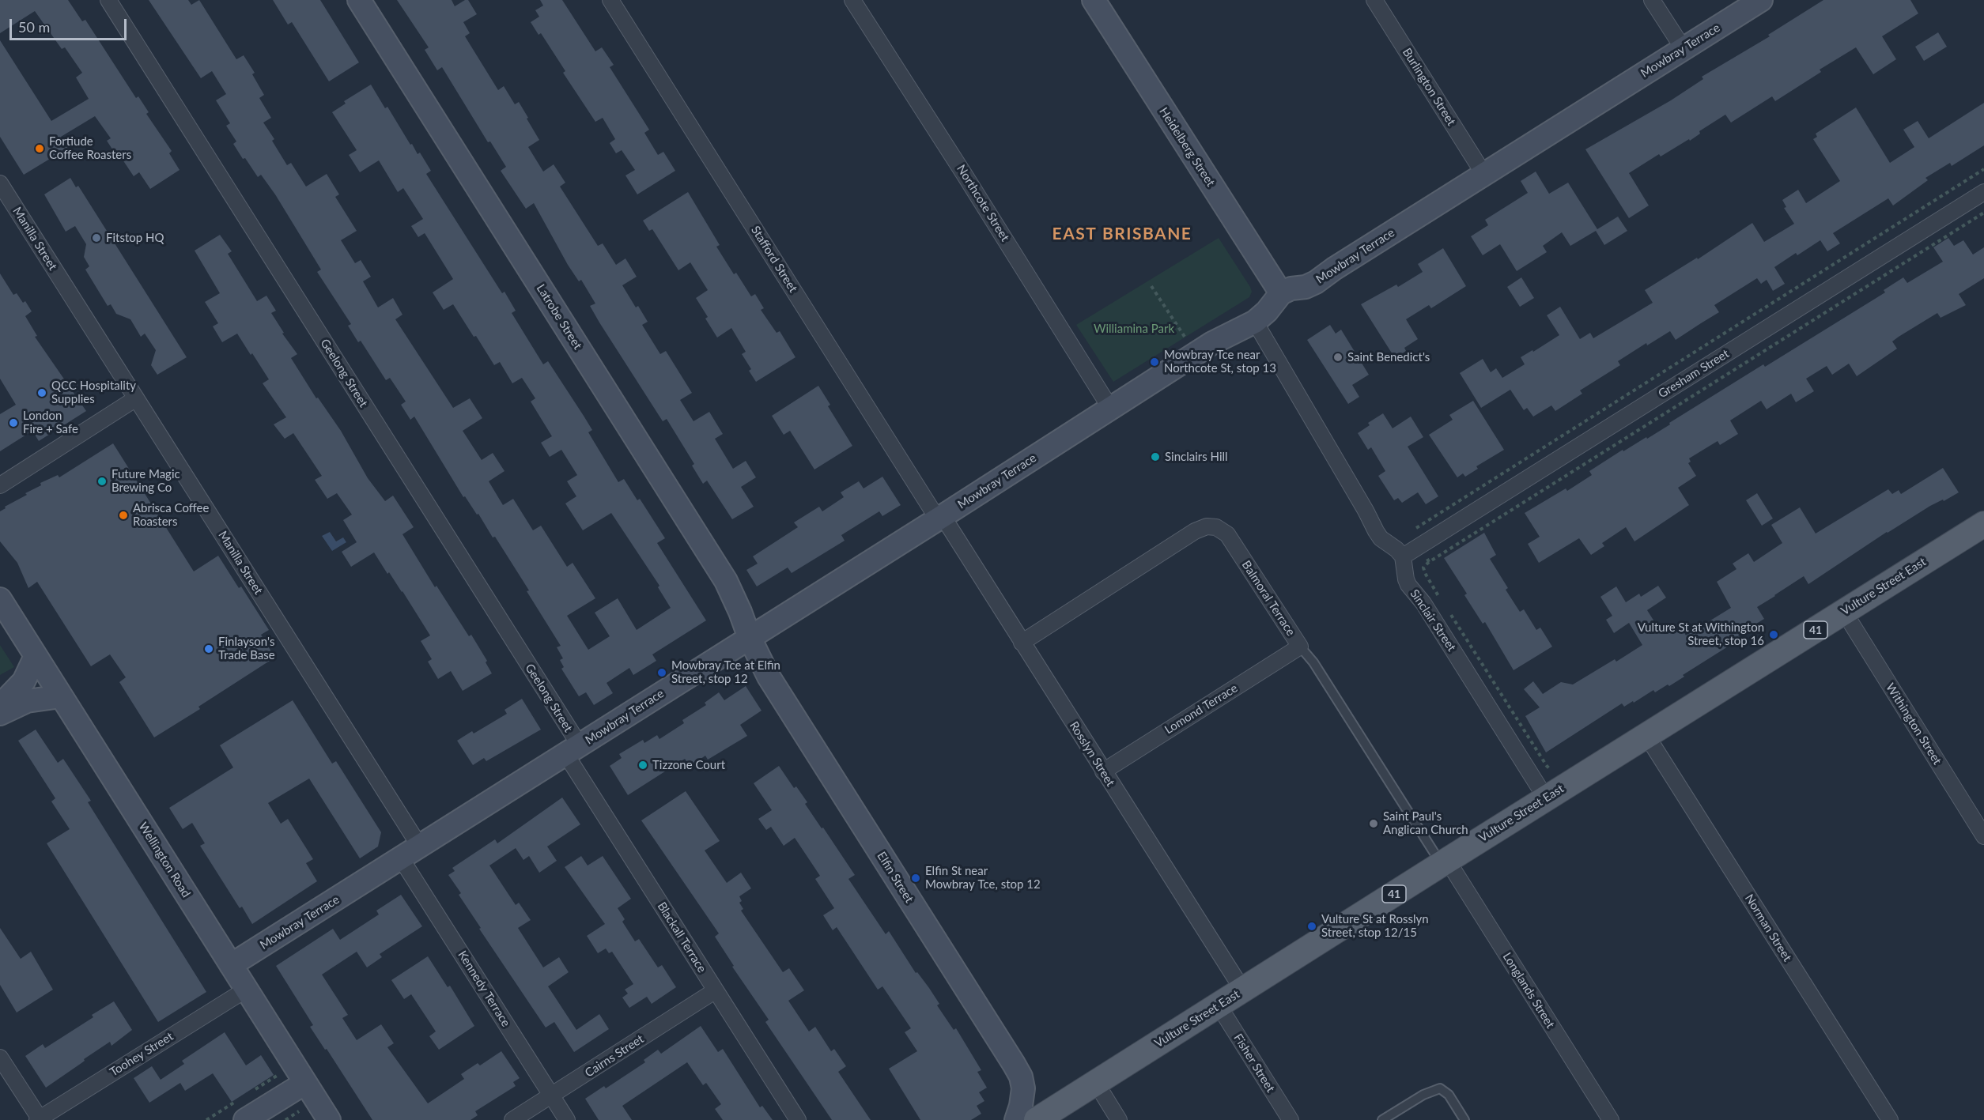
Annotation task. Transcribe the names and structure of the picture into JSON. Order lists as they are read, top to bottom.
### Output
{
  "streets": {
    "main road": ["Vulture Street East", "41"],
    "street": [
      "Mowbray Terrace",
      "Burlington Street",
      "Heidelberg Street",
      "Northcote Street",
      "Manilla Street",
      "Stafford Street",
      "Latrobe Street",
      "Geelong Street",
      "Gresham Street",
      "Balmoral Terrace",
      "Sinclair Street",
      "Lomond Terrace",
      "Withington Street",
      "Rosslyn Street",
      "Wellington Road",
      "Elfin Street",
      "Norman Street",
      "Blackall Terrace",
      "Kennedy Terrace",
      "Longlands Street",
      "Toohey Street",
      "Cairns Street",
      "Fisher Street"
    ]
  },
  "crossings": [
    ["Mowbray Terrace", "Burlington Street"],
    ["Mowbray Terrace", "Heidelberg Street"],
    ["Mowbray Terrace", "Northcote Street"],
    ["Mowbray Terrace", "Manilla Street"],
    ["Mowbray Terrace", "Stafford Street"],
    ["Mowbray Terrace", "Latrobe Street"],
    ["Mowbray Terrace", "Geelong Street"],
    ["Mowbray Terrace", "Rosslyn Street"],
    ["Mowbray Terrace", "Wellington Road"],
    ["Mowbray Terrace", "Elfin Street"],
    ["Mowbray Terrace", "Blackall Terrace"],
    ["Mowbray Terrace", "Kennedy Terrace"],
    ["Stafford Street", "Rosslyn Street"],
    ["Latrobe Street", "Elfin Street"],
    ["Geelong Street", "Blackall Terrace"],
    ["Gresham Street", "Sinclair Street"],
    ["Vulture Street East", "Balmoral Terrace"],
    ["Vulture Street East", "Sinclair Street"],
    ["Vulture Street East", "Withington Street"],
    ["Vulture Street East", "Rosslyn Street"],
    ["Vulture Street East", "Norman Street"],
    ["Vulture Street East", "Longlands Street"],
    ["Vulture Street East", "Fisher Street"],
    ["Balmoral Terrace", "Lomond Terrace"],
    ["Balmoral Terrace", "Rosslyn Street"],
    ["Balmoral Terrace", "Longlands Street"],
    ["Lomond Terrace", "Rosslyn Street"],
    ["Wellington Road", "Toohey Street"],
    ["Blackall Terrace", "Cairns Street"],
    ["Kennedy Terrace", "Cairns Street"]
  ],
  "districts": ["EAST BRISBANE"],
  "parks": ["Williamina Park"],
  "places": [
    "Fortiude Coffee Roasters",
    "Fitstop HQ",
    "Saint Benedict's",
    "Mowbray Tce near Northcote St, stop 13",
    "QCC Hospitality Supplies",
    "London Fire + Safe",
    "Sinclairs Hill",
    "Future Magic Brewing Co",
    "Abrisca Coffee Roasters",
    "Vulture St at Withington Street, stop 16",
    "Finlayson's Trade Base",
    "Mowbray Tce at Elfin Street, stop 12",
    "Tizzone Court",
    "Saint Paul's Anglican Church",
    "Elfin St near Mowbray Tce, stop 12",
    "Vulture St at Rosslyn Street, stop 12/15"
  ],
  "scale_bar": "50 m"
}
